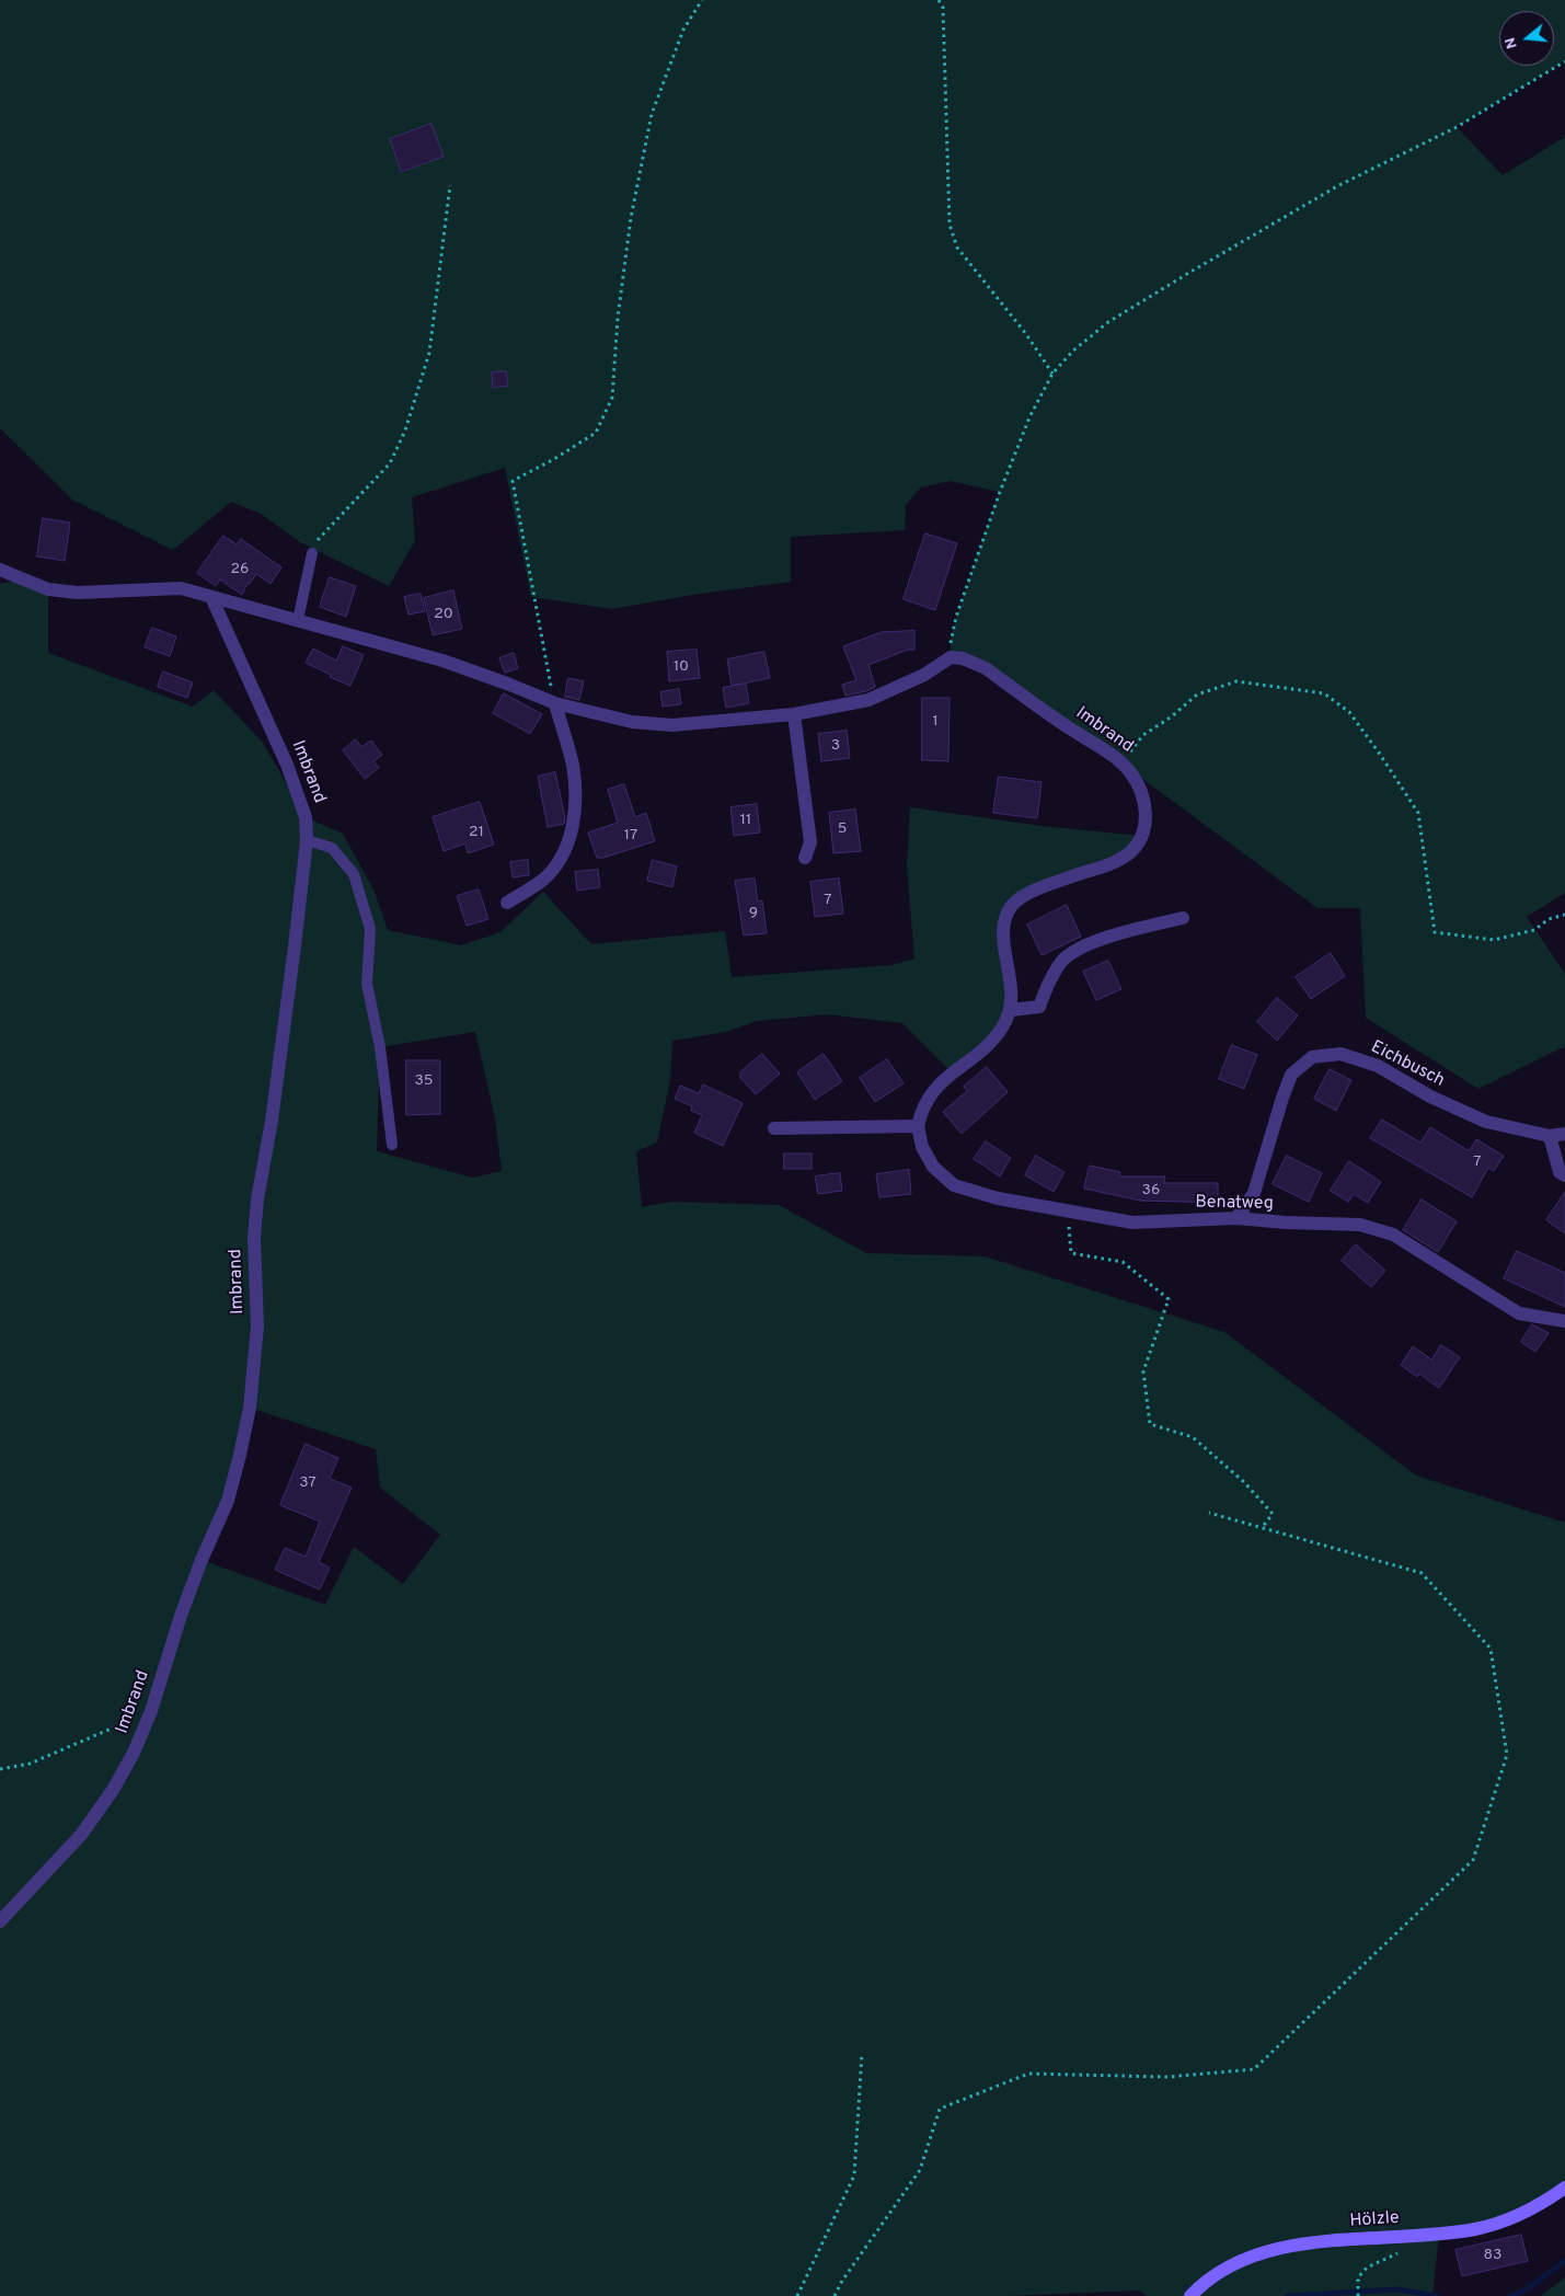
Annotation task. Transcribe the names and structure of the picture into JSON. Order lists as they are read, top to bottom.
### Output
{
  "streets": {
    "street": [
      "Imbrand",
      "Eichbusch",
      "Benatweg",
      "Hölzle"
    ]
  },
  "crossings": [
    ["Eichbusch", "Benatweg"]
  ],
  "house_numbers": [
    "26",
    "20",
    "10",
    "1",
    "3",
    "11",
    "5",
    "21",
    "17",
    "7",
    "9",
    "35",
    "7",
    "36",
    "37",
    "83"
  ],
  "north": "left"
}
